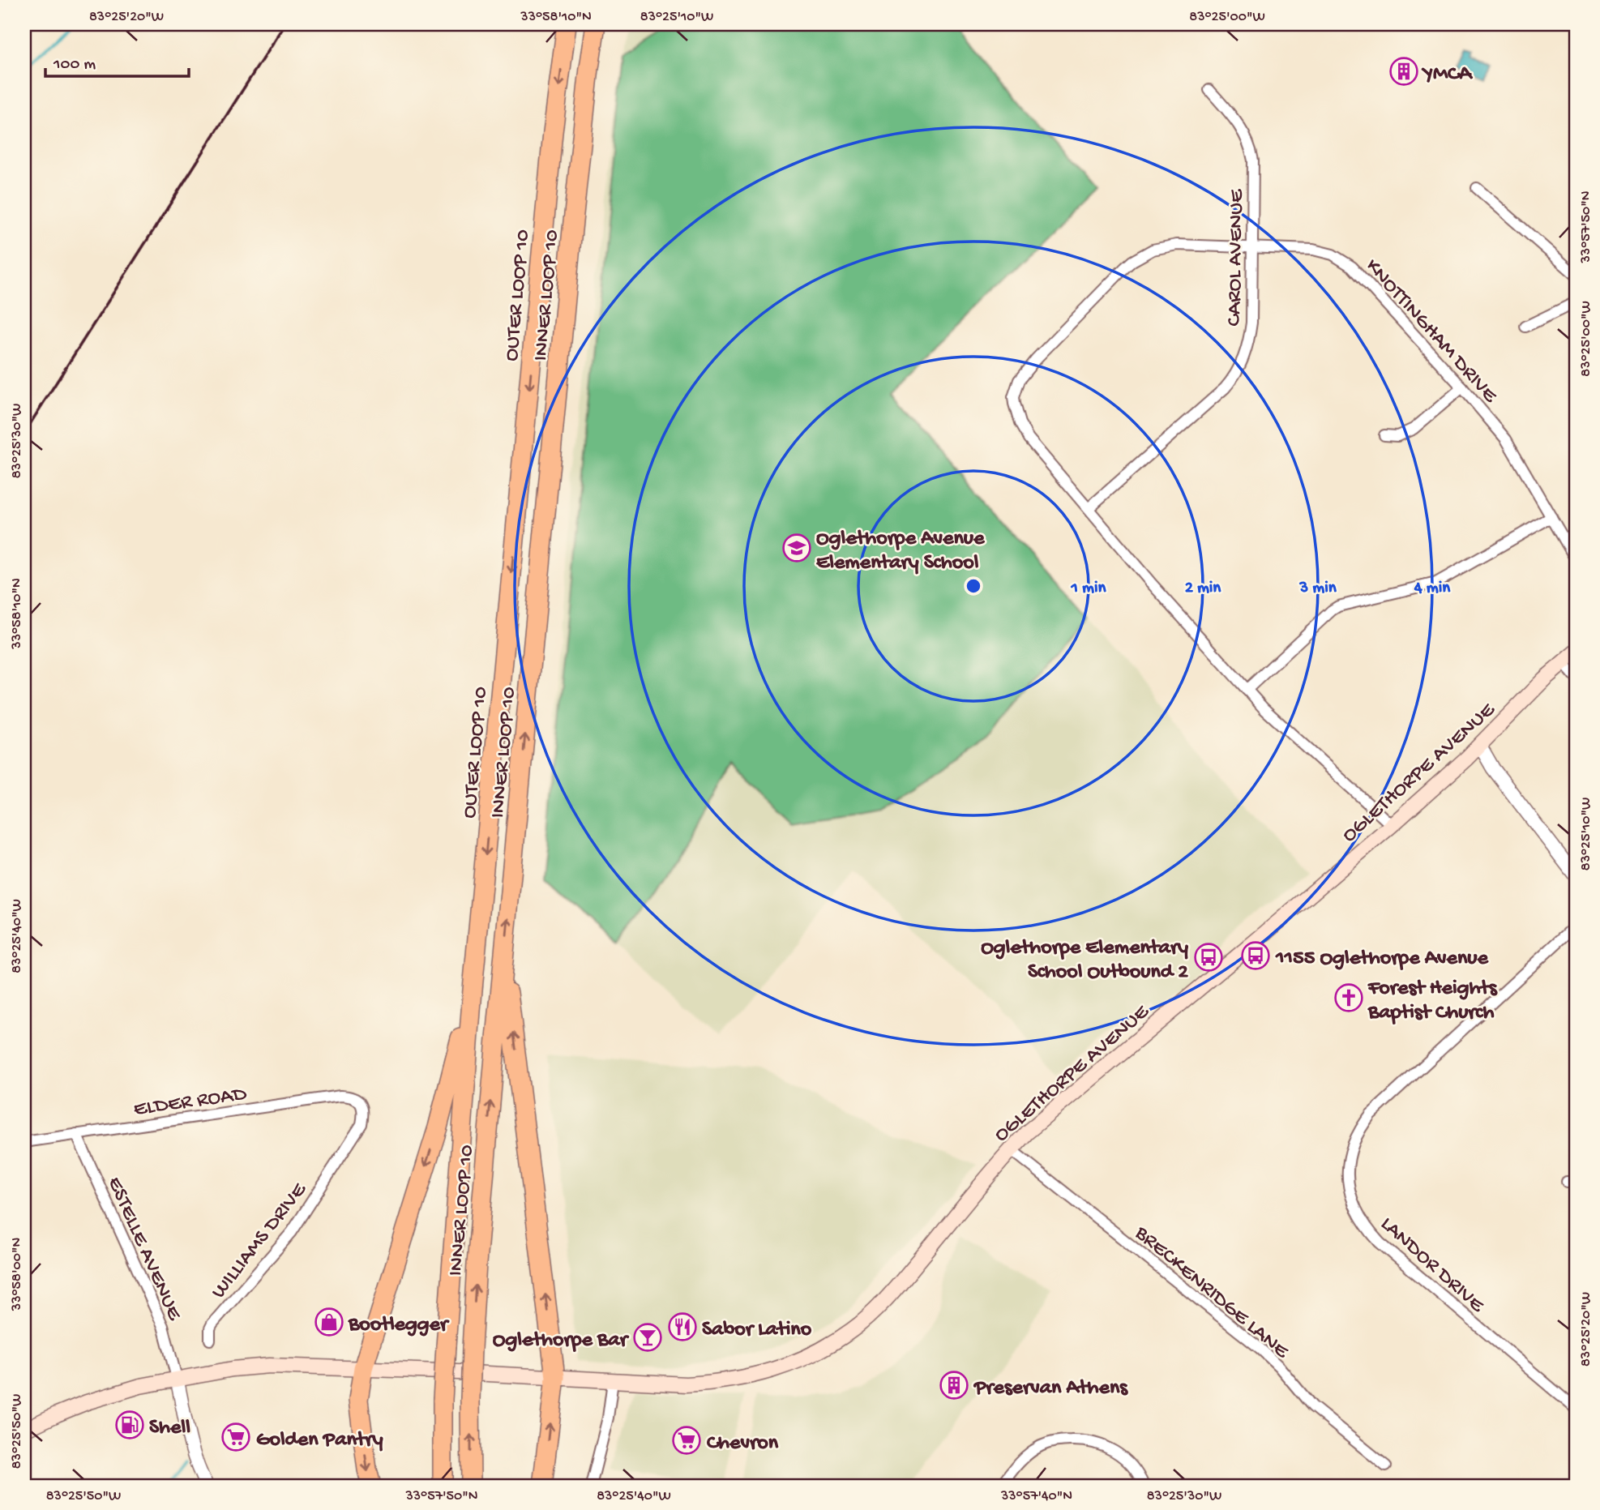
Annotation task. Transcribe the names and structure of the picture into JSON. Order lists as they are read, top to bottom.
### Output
{
  "streets": {
    "highway": ["OUTER LOOP 10", "INNER LOOP 10"],
    "main road": ["OGLETHORPE AVENUE"],
    "street": [
      "CAROL AVENUE",
      "KNOTTINGHAM DRIVE",
      "ELDER ROAD",
      "WILLIAMS DRIVE",
      "ESTELLE AVENUE",
      "LANDOR DRIVE",
      "BRECKENRIDGE LANE"
    ]
  },
  "crossings": [
    ["CAROL AVENUE", "KNOTTINGHAM DRIVE"],
    ["KNOTTINGHAM DRIVE", "OGLETHORPE AVENUE"],
    ["OGLETHORPE AVENUE", "ESTELLE AVENUE"],
    ["OGLETHORPE AVENUE", "BRECKENRIDGE LANE"],
    ["ELDER ROAD", "WILLIAMS DRIVE"],
    ["ELDER ROAD", "ESTELLE AVENUE"]
  ],
  "one_way": ["OUTER LOOP 10"],
  "places": {
    "building": ["YMCA", "Preservan Athens"],
    "school or university": ["Oglethorpe Avenue Elementary School"],
    "bus stop": ["1155 Oglethorpe Avenue", "Oglethorpe Elementary School Outbound 2"],
    "church": ["Forest Heights Baptist Church"],
    "shop": ["Bootlegger"],
    "restaurant": ["Sabor Latino"],
    "bar": ["Oglethorpe Bar"],
    "fuel station": ["Shell"],
    "supermarket": ["Golden Pantry", "Chevron"]
  },
  "scale_bar": "100 m",
  "coordinates": [
    "83°25'20\"W",
    "33°58'10\"N",
    "83°25'10\"W",
    "83°25'00\"W",
    "33°57'50\"N",
    "83°25'30\"W",
    "83°25'40\"W",
    "33°58'00\"N",
    "83°25'50\"W",
    "33°57'40\"N"
  ],
  "rings": [
    "1 min",
    "2 min",
    "3 min",
    "4 min"
  ]
}
